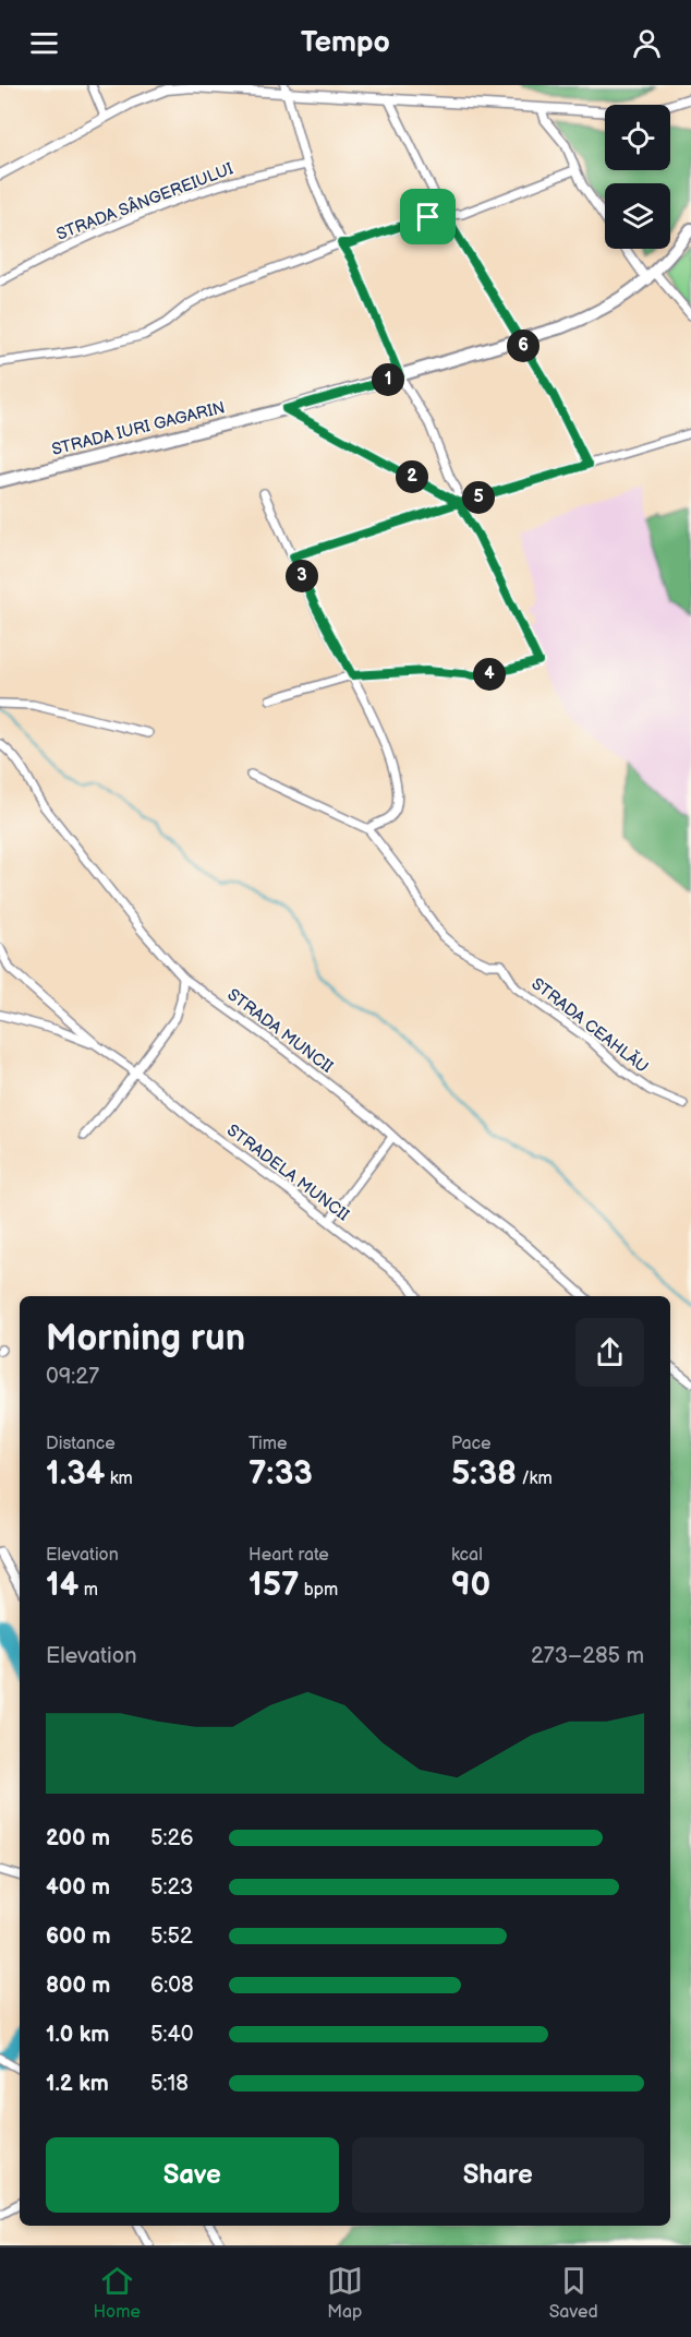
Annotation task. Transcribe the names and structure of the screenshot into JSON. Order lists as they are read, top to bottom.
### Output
{
  "streets": {
    "main road": ["STRADA IURI GAGARIN"],
    "street": [
      "STRADA SÂNGEREIULUI",
      "STRADA CEAHLĂU",
      "STRADA MUNCII",
      "STRADELA MUNCII"
    ]
  },
  "page": {
    "header": "Tempo",
    "pins": [
      "6",
      "1",
      "2",
      "5",
      "3",
      "4"
    ],
    "heading": ["Morning run", "09:27"],
    "stats": [
      ["Distance", "1.34 km"],
      ["Time", "7:33"],
      ["Pace", "5:38 /km"],
      ["Elevation", "14 m"],
      ["Heart rate", "157 bpm"],
      ["kcal", "90"]
    ],
    "chart": ["Elevation", "273–285 m"],
    "list": [
      {
        "name": "200 m",
        "note": "5:26"
      },
      {
        "name": "400 m",
        "note": "5:23"
      },
      {
        "name": "600 m",
        "note": "5:52"
      },
      {
        "name": "800 m",
        "note": "6:08"
      },
      {
        "name": "1.0 km",
        "note": "5:40"
      },
      {
        "name": "1.2 km",
        "note": "5:18"
      }
    ],
    "buttons": ["Save", "Share"],
    "tabs": ["Home", "Map", "Saved"]
  }
}
